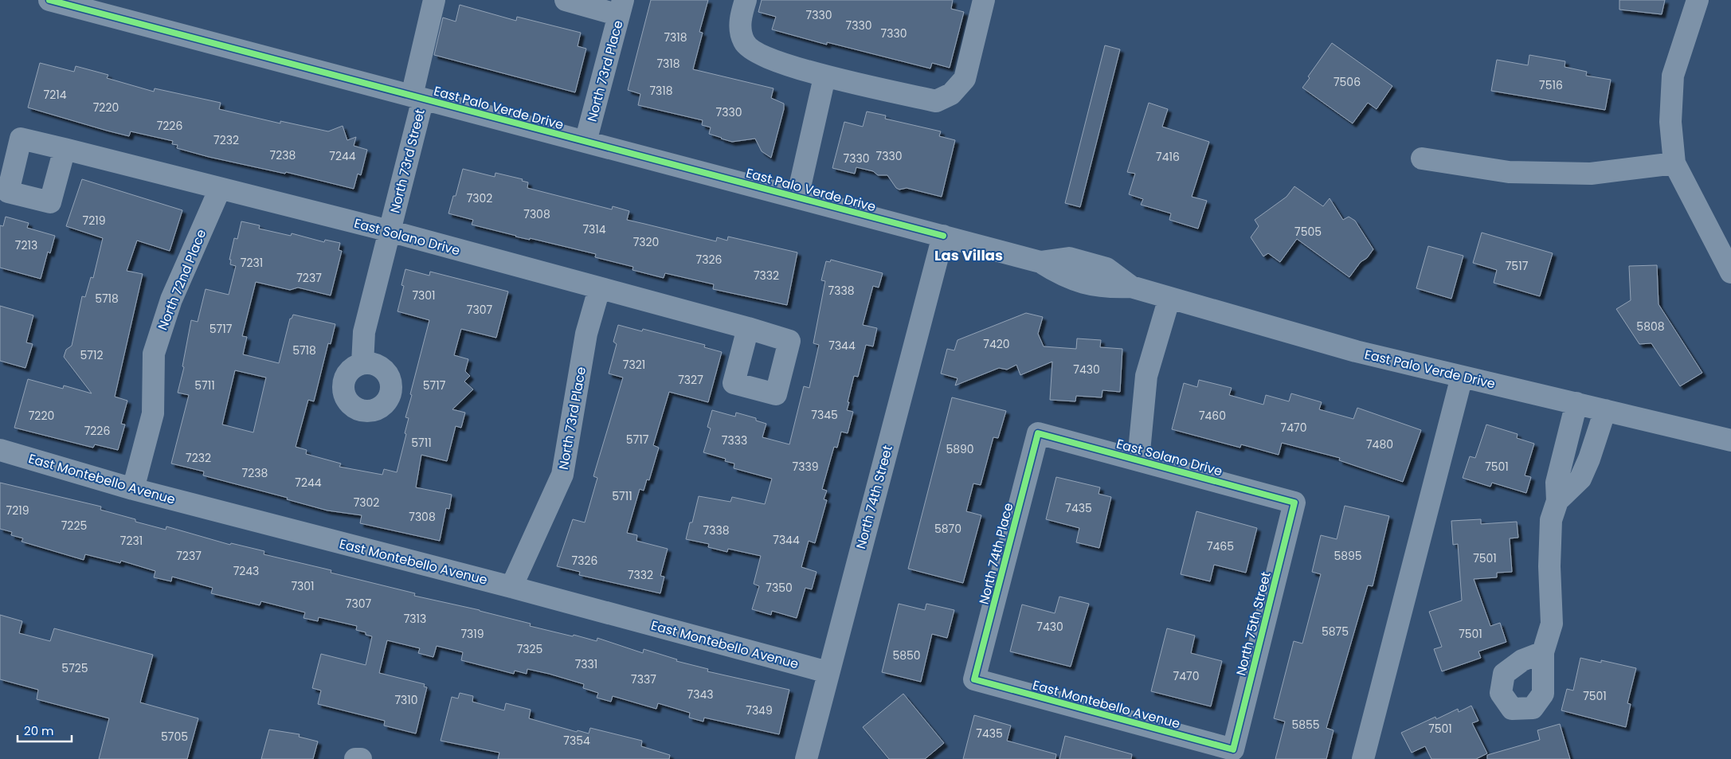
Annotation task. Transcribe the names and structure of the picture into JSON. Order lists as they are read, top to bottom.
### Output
{
  "streets": {
    "street": [
      "North 73rd Place",
      "East Palo Verde Drive",
      "North 73rd Street",
      "East Solano Drive",
      "North 72nd Place",
      "East Montebello Avenue",
      "North 74th Street",
      "North 74th Place",
      "North 75th Street"
    ]
  },
  "crossings": [
    ["North 73rd Place", "East Palo Verde Drive"],
    ["North 73rd Place", "East Solano Drive"],
    ["North 73rd Place", "East Montebello Avenue"],
    ["East Palo Verde Drive", "North 73rd Street"],
    ["East Palo Verde Drive", "North 74th Street"],
    ["North 73rd Street", "East Solano Drive"],
    ["East Solano Drive", "North 72nd Place"],
    ["East Solano Drive", "North 74th Place"],
    ["East Solano Drive", "North 75th Street"],
    ["North 72nd Place", "East Montebello Avenue"],
    ["East Montebello Avenue", "North 74th Street"],
    ["East Montebello Avenue", "North 74th Place"],
    ["East Montebello Avenue", "North 75th Street"]
  ],
  "districts": ["Las Villas"],
  "house_numbers": [
    "7330",
    "7330",
    "7330",
    "7318",
    "7318",
    "7506",
    "7516",
    "7318",
    "7214",
    "7220",
    "7330",
    "7226",
    "7232",
    "7238",
    "7244",
    "7330",
    "7416",
    "7330",
    "7302",
    "7308",
    "7219",
    "7314",
    "7505",
    "7320",
    "7213",
    "7326",
    "7231",
    "7517",
    "7332",
    "7237",
    "7338",
    "7301",
    "5718",
    "7307",
    "5808",
    "5717",
    "7420",
    "7344",
    "5718",
    "5712",
    "7321",
    "7430",
    "7327",
    "5711",
    "5717",
    "7345",
    "7220",
    "7460",
    "7470",
    "7226",
    "5717",
    "7333",
    "5711",
    "7480",
    "5890",
    "7232",
    "7339",
    "7501",
    "7238",
    "7244",
    "5711",
    "7302",
    "7435",
    "7219",
    "7308",
    "7225",
    "5870",
    "7338",
    "7344",
    "7231",
    "7465",
    "7237",
    "5895",
    "7501",
    "7326",
    "7243",
    "7332",
    "7301",
    "7350",
    "7307",
    "7313",
    "7430",
    "5875",
    "7319",
    "7501",
    "7325",
    "5850",
    "7331",
    "5725",
    "7470",
    "7337",
    "7343",
    "7501",
    "7310",
    "7349",
    "5855",
    "7501",
    "7435",
    "5705",
    "7354"
  ],
  "scale_bar": "20 m"
}
